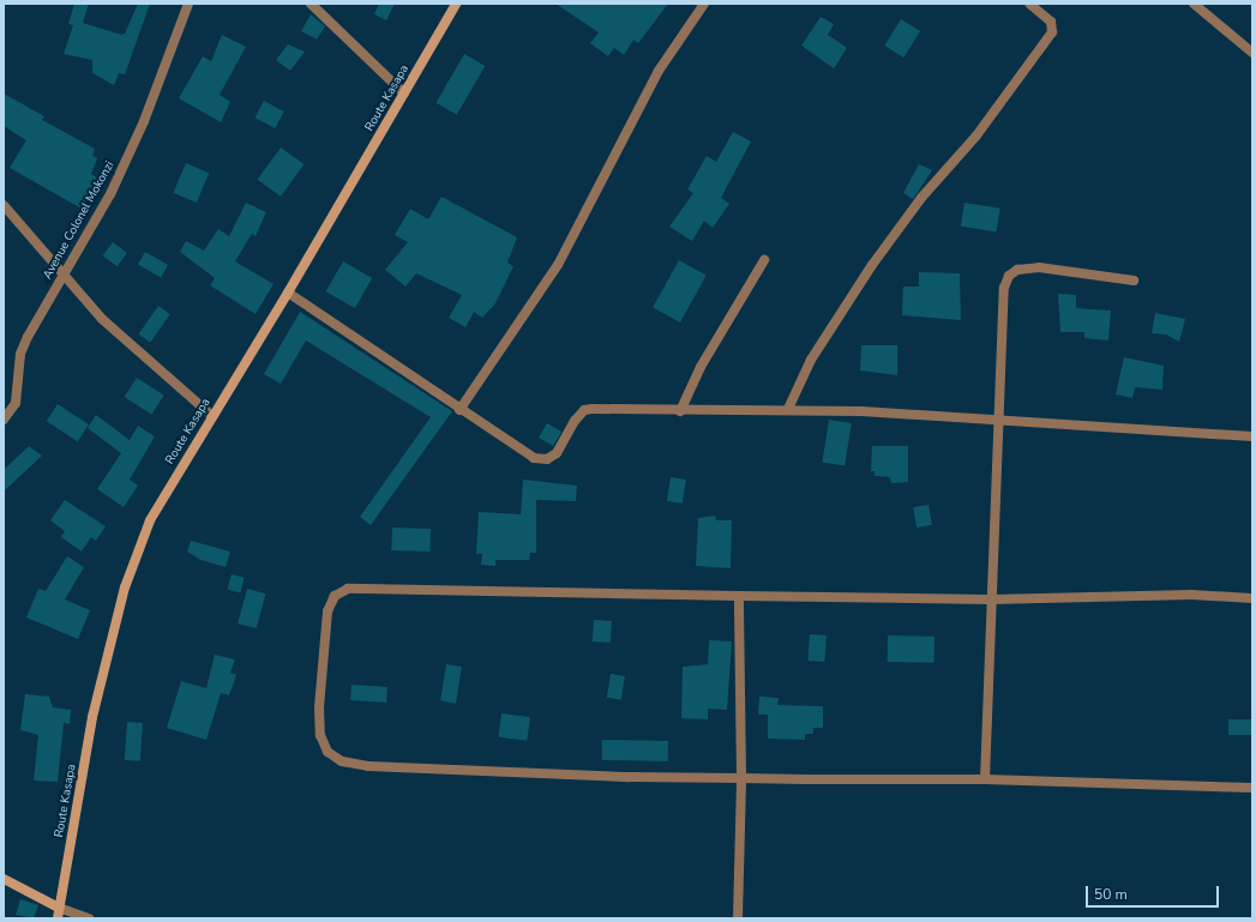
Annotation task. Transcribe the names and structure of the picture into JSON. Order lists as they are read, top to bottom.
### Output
{
  "streets": {
    "main road": ["Route Kasapa"],
    "street": ["Avenue Colonel Mokonzi"]
  },
  "scale_bar": "50 m"
}
